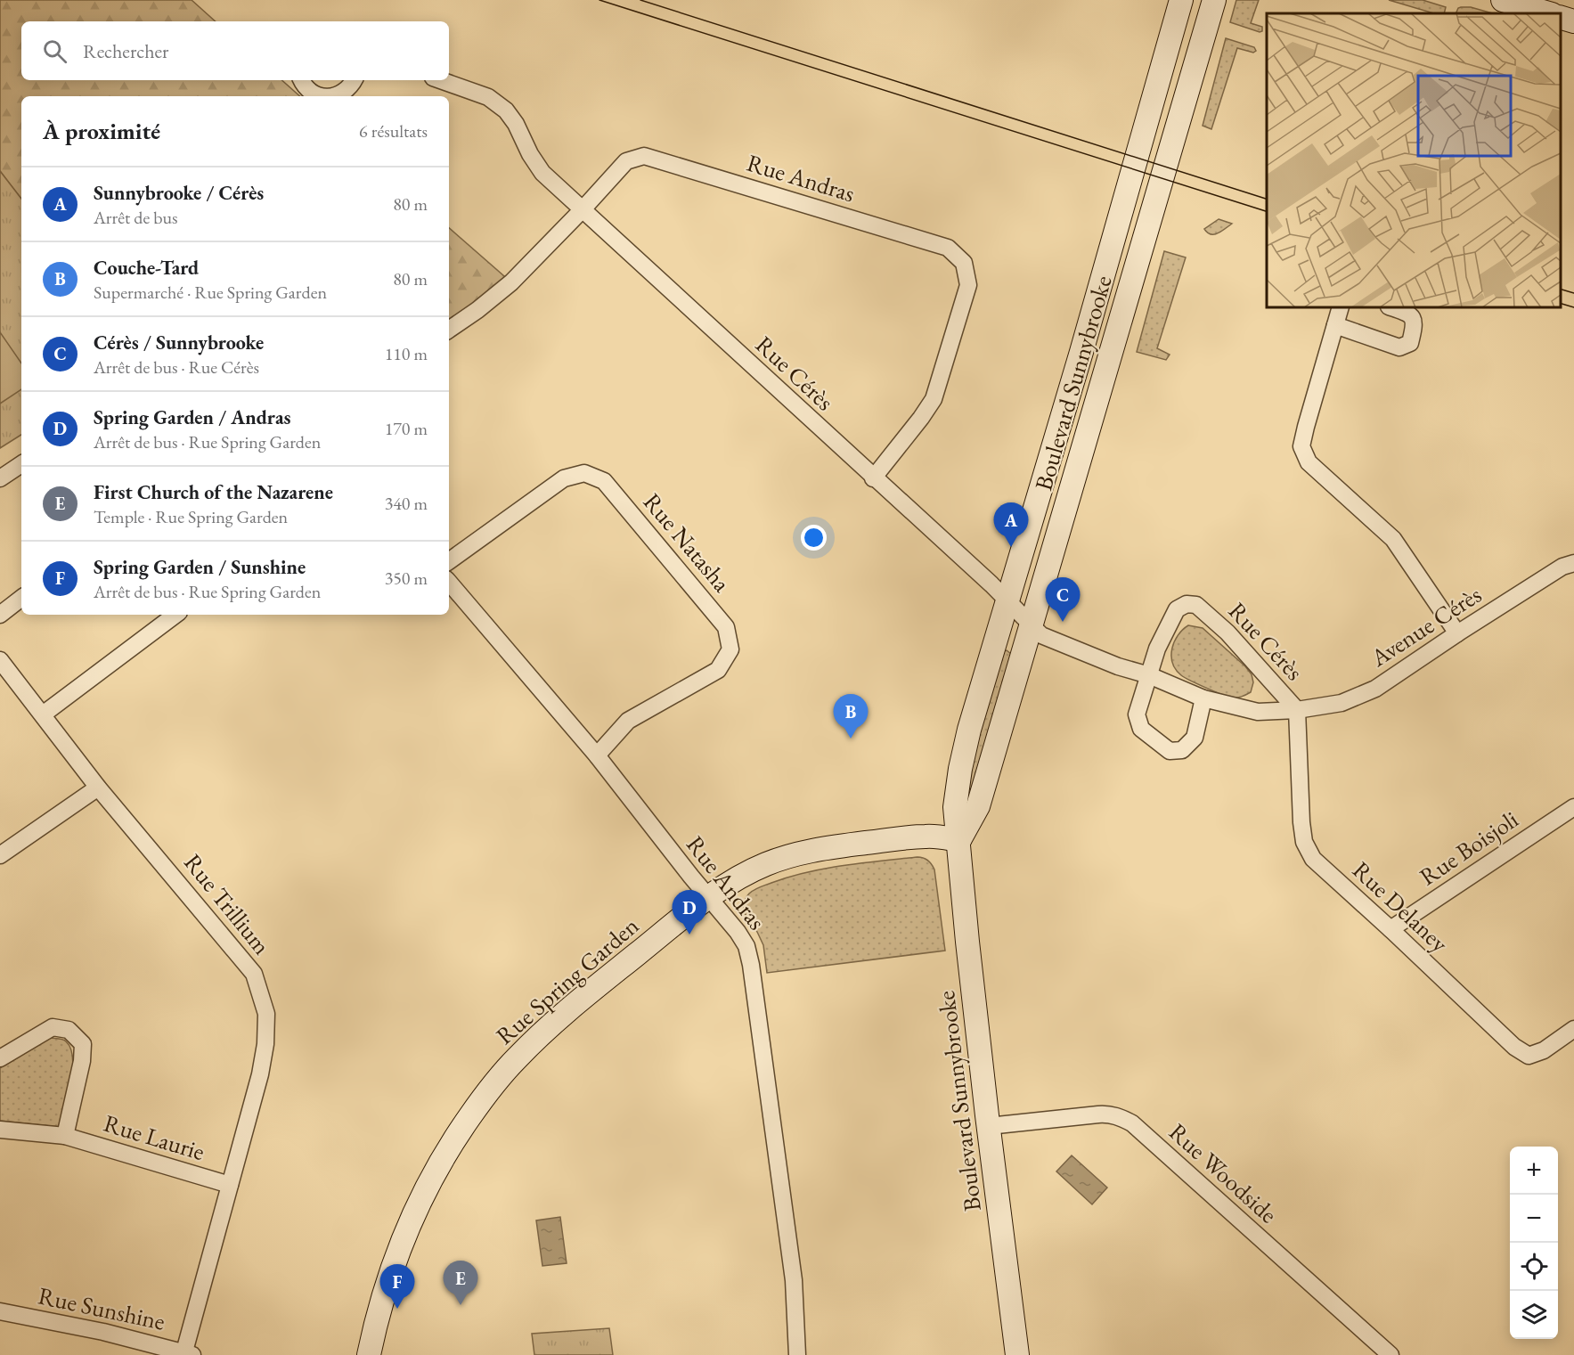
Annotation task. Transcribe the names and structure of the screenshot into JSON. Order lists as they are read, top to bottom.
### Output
{
  "streets": {
    "street": [
      "Rue Andras",
      "Rue Cérès",
      "Boulevard Sunnybrooke",
      "Rue Natasha",
      "Avenue Cérès",
      "Rue Boisjoli",
      "Rue Trillium",
      "Rue Delaney",
      "Rue Spring Garden",
      "Rue Laurie",
      "Rue Woodside",
      "Rue Sunshine"
    ]
  },
  "crossings": [
    ["Rue Andras", "Rue Cérès"],
    ["Rue Andras", "Rue Natasha"],
    ["Rue Andras", "Rue Spring Garden"],
    ["Rue Cérès", "Boulevard Sunnybrooke"],
    ["Rue Cérès", "Avenue Cérès"],
    ["Rue Cérès", "Rue Delaney"],
    ["Boulevard Sunnybrooke", "Rue Spring Garden"],
    ["Boulevard Sunnybrooke", "Rue Woodside"],
    ["Avenue Cérès", "Rue Delaney"],
    ["Rue Boisjoli", "Rue Delaney"],
    ["Rue Trillium", "Rue Laurie"],
    ["Rue Trillium", "Rue Sunshine"]
  ],
  "page": {
    "search": "Rechercher",
    "heading": ["À proximité", "6 résultats"],
    "list": [
      {
        "mark": "A",
        "name": "Sunnybrooke / Cérès",
        "note": "Arrêt de bus",
        "value": "80 m"
      },
      {
        "mark": "B",
        "name": "Couche-Tard",
        "note": "Supermarché · Rue Spring Garden",
        "value": "80 m"
      },
      {
        "mark": "C",
        "name": "Cérès / Sunnybrooke",
        "note": "Arrêt de bus · Rue Cérès",
        "value": "110 m"
      },
      {
        "mark": "D",
        "name": "Spring Garden / Andras",
        "note": "Arrêt de bus · Rue Spring Garden",
        "value": "170 m"
      },
      {
        "mark": "E",
        "name": "First Church of the Nazarene",
        "note": "Temple · Rue Spring Garden",
        "value": "340 m"
      },
      {
        "mark": "F",
        "name": "Spring Garden / Sunshine",
        "note": "Arrêt de bus · Rue Spring Garden",
        "value": "350 m"
      }
    ],
    "pins": [
      "A",
      "C",
      "B",
      "D",
      "E",
      "F"
    ],
    "map_buttons": ["+", "−"]
  }
}
